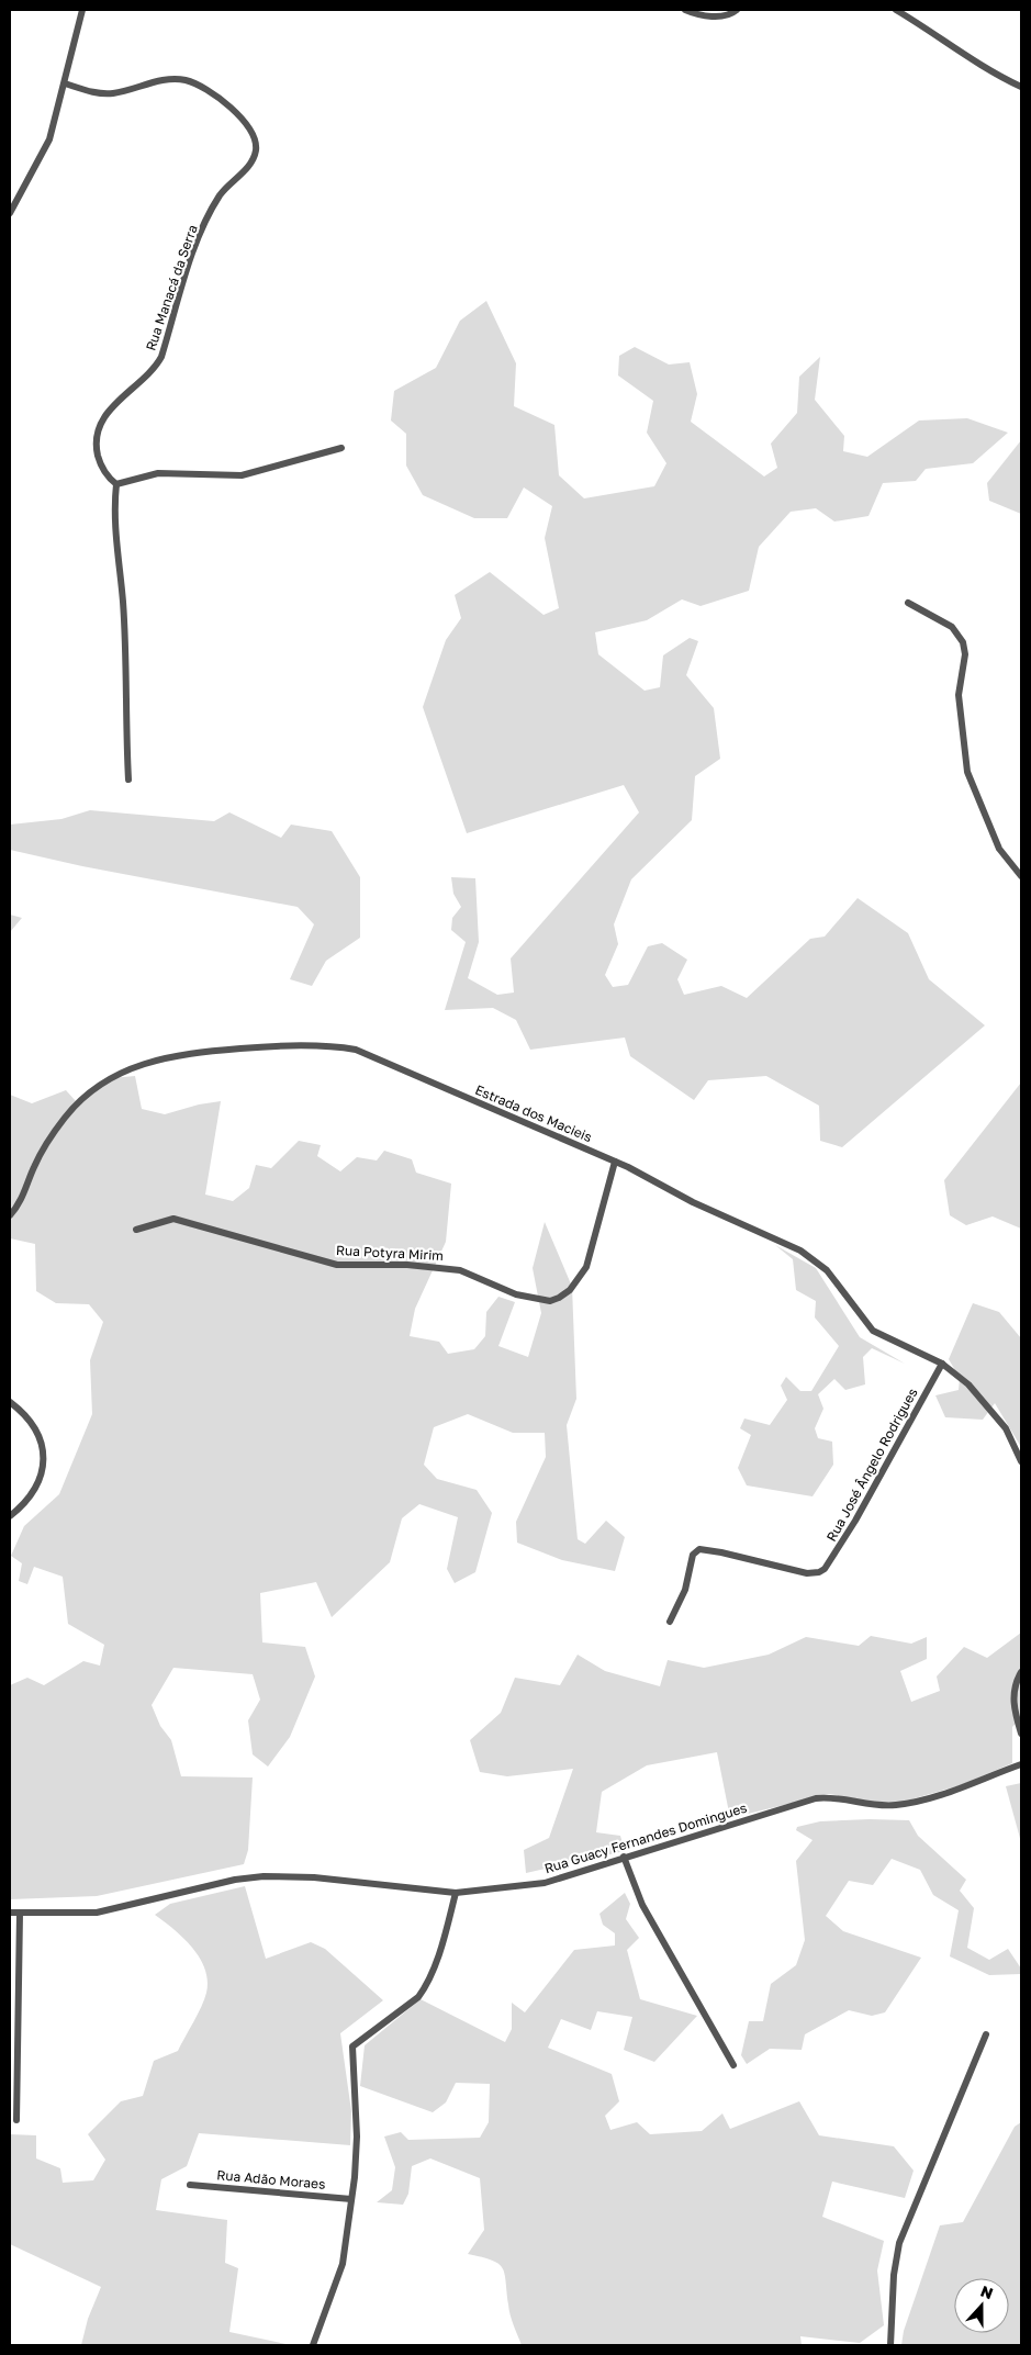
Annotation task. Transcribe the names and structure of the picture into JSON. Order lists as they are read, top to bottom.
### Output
{
  "streets": {
    "street": [
      "Rua Manacá da Serra",
      "Estrada dos Macieis",
      "Rua Potyra Mirim",
      "Rua José Ângelo Rodrigues",
      "Rua Guacy Fernandes Domingues",
      "Rua Adão Moraes"
    ]
  },
  "crossings": [
    ["Estrada dos Macieis", "Rua Potyra Mirim"],
    ["Estrada dos Macieis", "Rua José Ângelo Rodrigues"]
  ],
  "north": "top"
}
